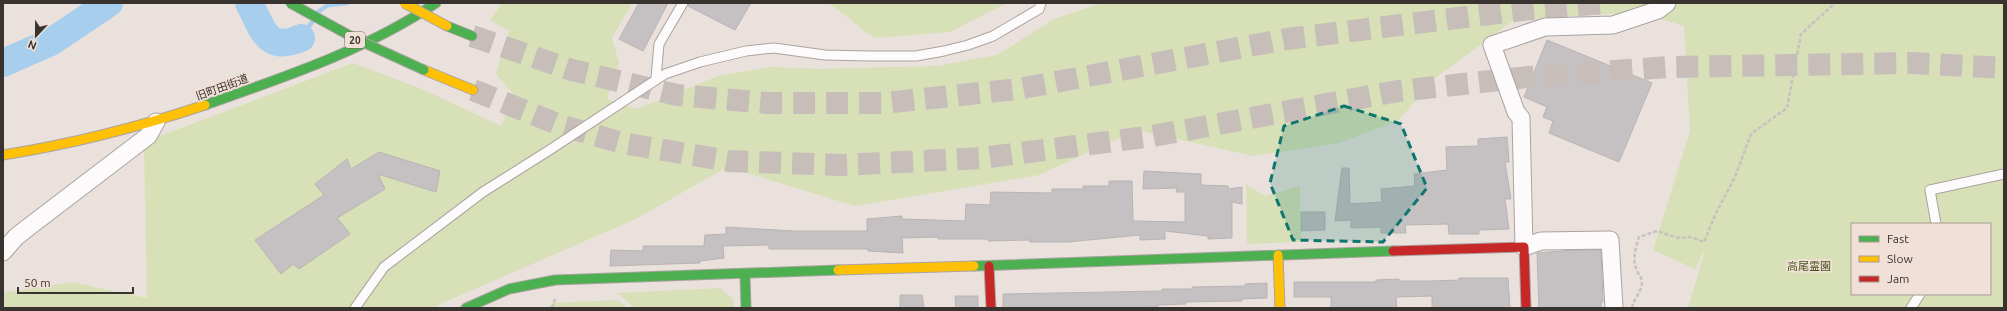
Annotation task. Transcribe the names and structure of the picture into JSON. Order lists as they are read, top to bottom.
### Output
{
  "streets": {
    "main road": ["20", "旧町田街道"]
  },
  "parks": ["高尾霊園"],
  "legend": ["Fast", "Slow", "Jam"],
  "scale_bar": "50 m",
  "north": "bottom"
}
